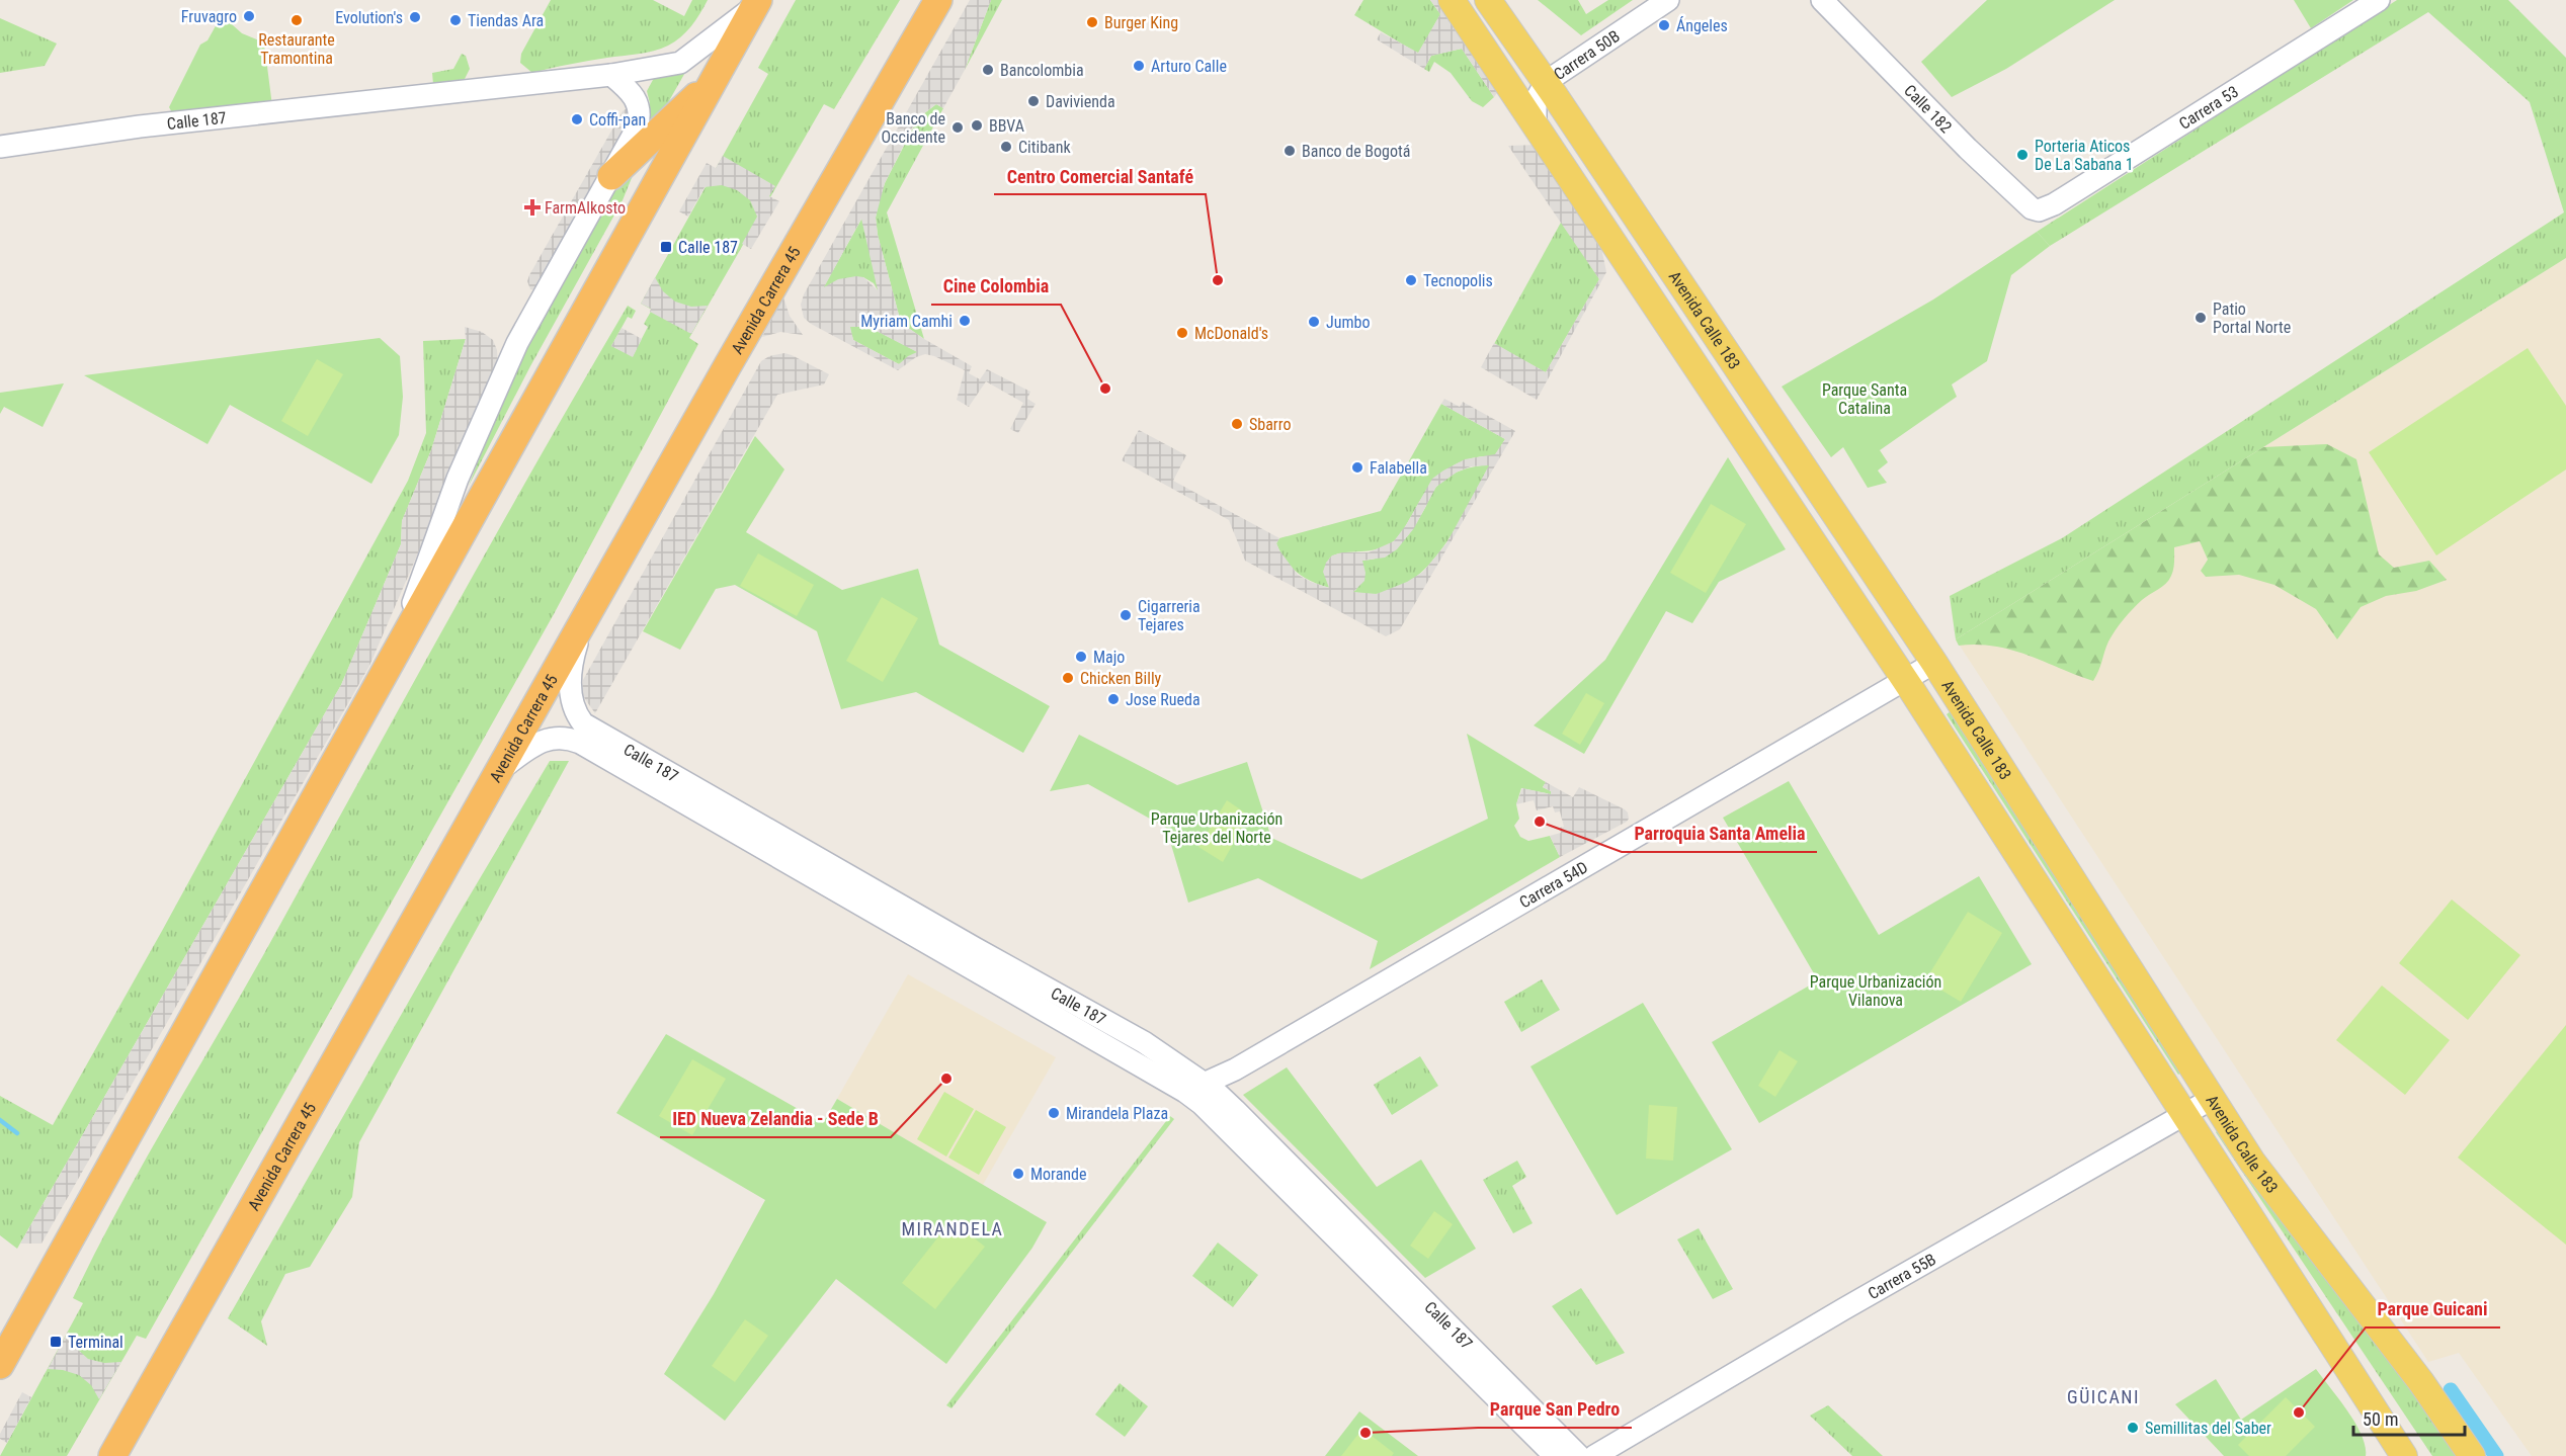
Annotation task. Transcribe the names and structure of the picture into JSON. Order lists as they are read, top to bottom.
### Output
{
  "streets": {
    "highway": ["Avenida Carrera 45"],
    "main road": ["Avenida Calle 183"],
    "street": [
      "Carrera 50B",
      "Carrera 53",
      "Calle 182",
      "Calle 187",
      "Carrera 54D",
      "Carrera 55B"
    ]
  },
  "crossings": [
    ["Carrera 50B", "Avenida Calle 183"],
    ["Carrera 53", "Calle 182"],
    ["Calle 187", "Avenida Carrera 45"],
    ["Calle 187", "Carrera 54D"],
    ["Avenida Calle 183", "Carrera 54D"],
    ["Avenida Calle 183", "Carrera 55B"]
  ],
  "districts": ["MIRANDELA", "GÜICANI"],
  "parks": ["Parque Santa Catalina", "Parque Urbanización Tejares del Norte", "Parque Urbanización Vilanova"],
  "places": {
    "other": [
      "Fruvagro",
      "Evolution's",
      "Restaurante Tramontina",
      "Tiendas Ara",
      "Burger King",
      "Ángeles",
      "Arturo Calle",
      "Bancolombia",
      "Davivienda",
      "Coffi-pan",
      "BBVA",
      "Banco de Occidente",
      "Citibank",
      "Banco de Bogotá",
      "Porteria Aticos De La Sabana 1",
      "Centro Comercial Santafé",
      "Tecnopolis",
      "Patio Portal Norte",
      "Myriam Camhi",
      "Jumbo",
      "McDonald's",
      "Cine Colombia",
      "Sbarro",
      "Falabella",
      "Cigarreria Tejares",
      "Majo",
      "Chicken Billy",
      "Jose Rueda",
      "Parroquia Santa Amelia",
      "IED Nueva Zelandia - Sede B",
      "Mirandela Plaza",
      "Morande",
      "Parque Guicani",
      "Semillitas del Saber",
      "Parque San Pedro"
    ],
    "health": ["FarmAlkosto"],
    "transit": ["Calle 187", "Terminal"]
  },
  "scale_bar": "50 m"
}
